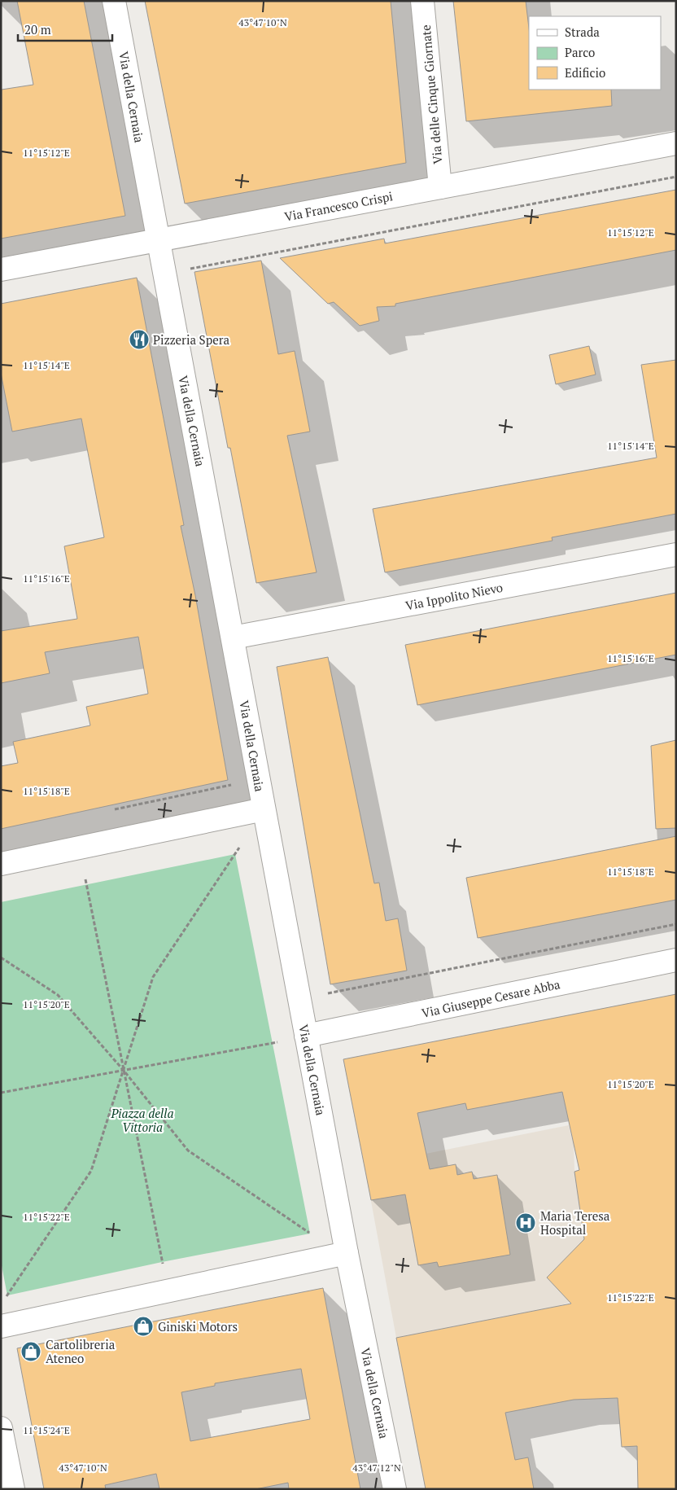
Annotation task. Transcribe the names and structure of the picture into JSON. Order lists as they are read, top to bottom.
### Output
{
  "streets": {
    "street": [
      "Via delle Cinque Giornate",
      "Via della Cernaia",
      "Via Francesco Crispi",
      "Via Ippolito Nievo",
      "Via Giuseppe Cesare Abba"
    ]
  },
  "crossings": [
    ["Via delle Cinque Giornate", "Via Francesco Crispi"],
    ["Via della Cernaia", "Via Francesco Crispi"],
    ["Via della Cernaia", "Via Ippolito Nievo"],
    ["Via della Cernaia", "Via Giuseppe Cesare Abba"]
  ],
  "parks": ["Piazza della Vittoria"],
  "places": {
    "restaurant": ["Pizzeria Spera"],
    "hospital": ["Maria Teresa Hospital"],
    "shop": ["Giniski Motors", "Cartolibreria Ateneo"]
  },
  "legend": ["Strada", "Parco", "Edificio"],
  "scale_bar": "20 m",
  "coordinates": [
    "43°47'10\"N",
    "11°15'12\"E",
    "11°15'14\"E",
    "11°15'16\"E",
    "11°15'18\"E",
    "11°15'20\"E",
    "11°15'22\"E",
    "11°15'24\"E",
    "43°47'12\"N"
  ]
}
